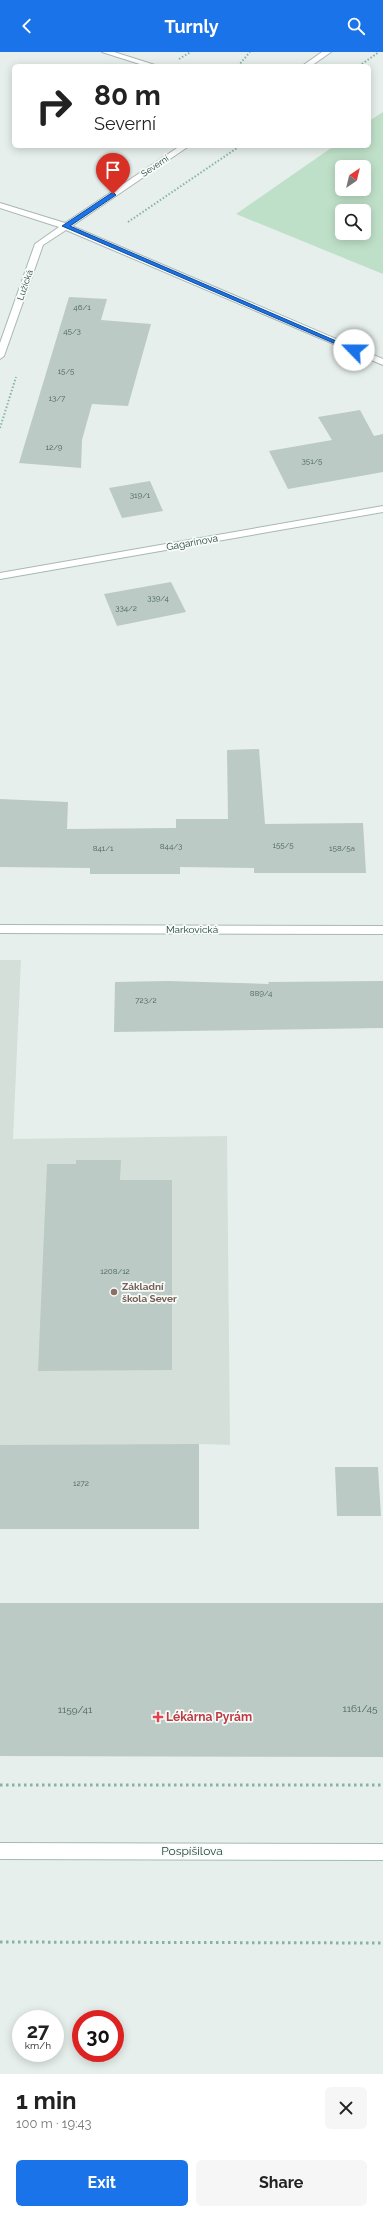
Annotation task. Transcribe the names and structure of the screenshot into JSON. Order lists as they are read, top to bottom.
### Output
{
  "streets": {
    "street": [
      "Severní",
      "Lužická",
      "Gagarinova",
      "Markovická",
      "Pospíšilova"
    ]
  },
  "crossings": [
    ["Severní", "Lužická"]
  ],
  "places": {
    "other": ["Základní škola Sever"],
    "health": ["Lékárna Pyrám"]
  },
  "house_numbers": [
    "46/1",
    "45/3",
    "15/5",
    "13/7",
    "12/9",
    "351/5",
    "319/1",
    "339/4",
    "334/2",
    "155/5",
    "844/3",
    "841/1",
    "158/5a",
    "889/4",
    "723/2",
    "1208/12",
    "1272",
    "1161/45",
    "1159/41"
  ],
  "north": "top right",
  "page": {
    "header": "Turnly",
    "turn": ["80 m", "Severní"],
    "speed": "27 km/h",
    "limit": "30",
    "heading": ["1 min", "100 m · 19:43"],
    "buttons": ["Exit", "Share"]
  }
}
